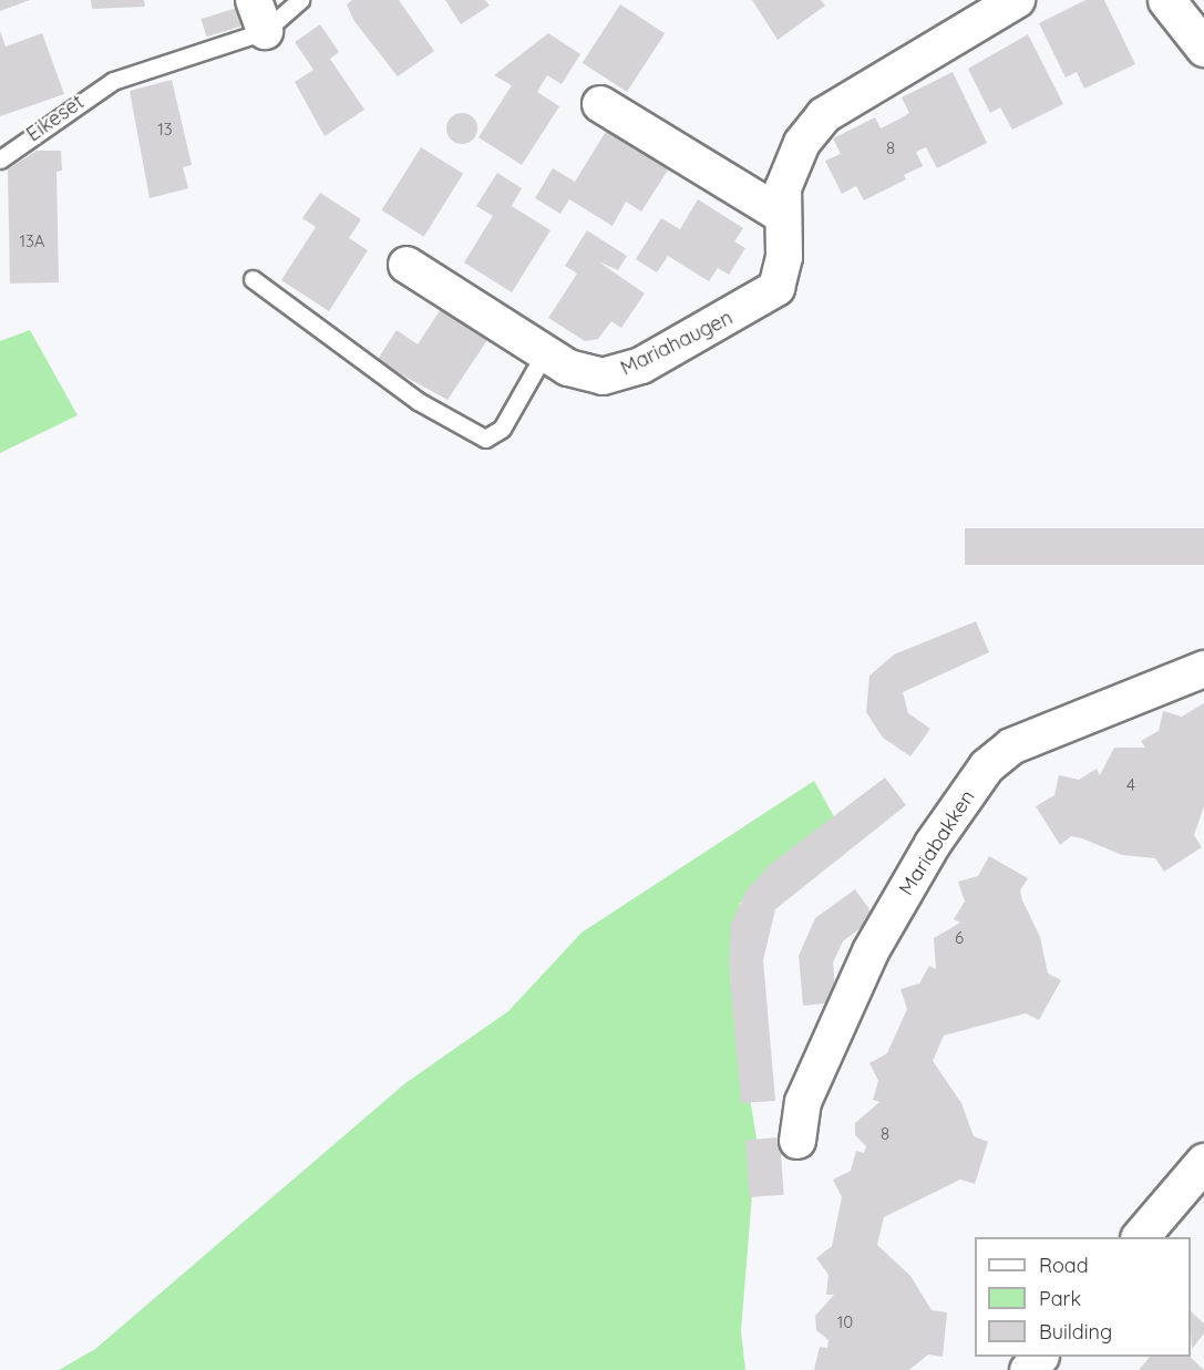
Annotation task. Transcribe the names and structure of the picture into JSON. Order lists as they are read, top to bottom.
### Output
{
  "streets": {
    "street": ["Mariahaugen", "Mariabakken"],
    "lane": ["Eikeset"]
  },
  "house_numbers": [
    "13",
    "8",
    "13A",
    "4",
    "6",
    "8",
    "10"
  ],
  "legend": ["Road", "Park", "Building"]
}
